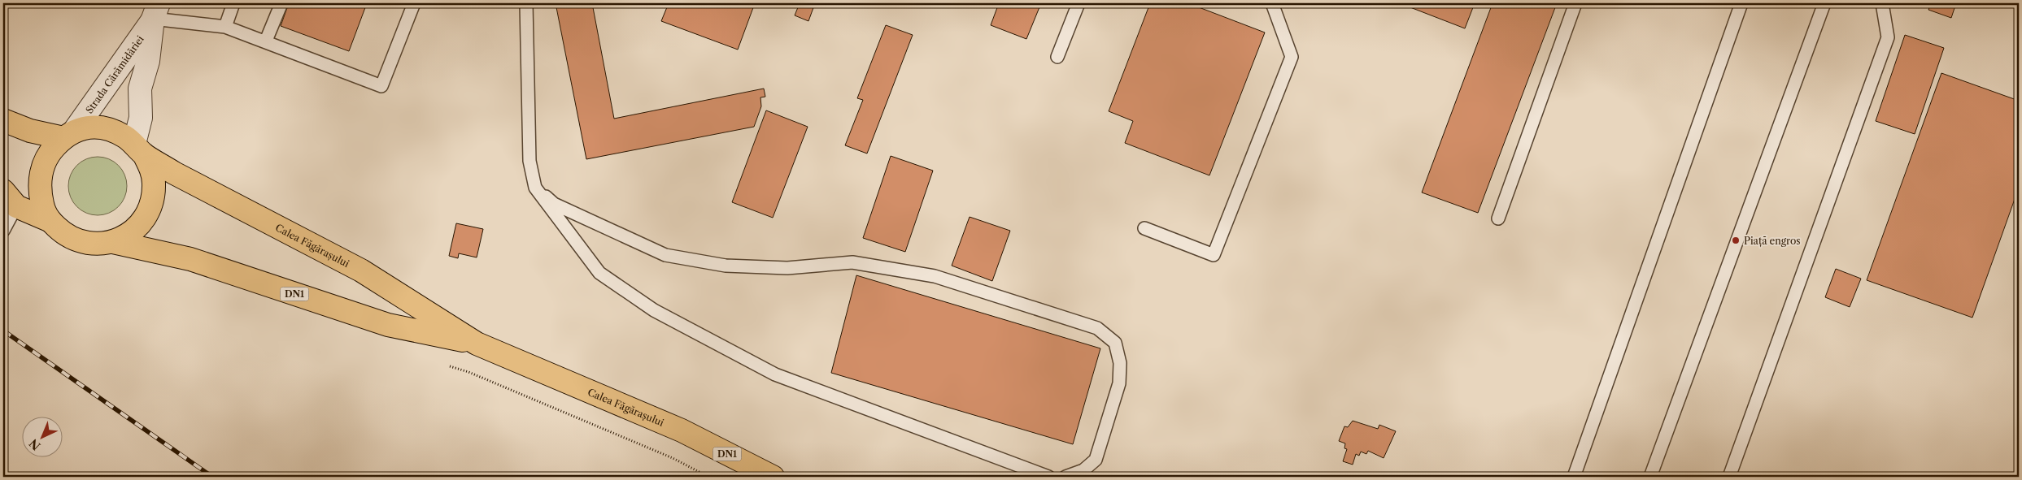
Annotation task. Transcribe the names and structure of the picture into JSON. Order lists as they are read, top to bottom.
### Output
{
  "streets": {
    "main road": ["Calea Făgărașului", "DN1"],
    "street": ["Strada Cărămidăriei"]
  },
  "crossings": [
    ["Strada Cărămidăriei", "Calea Făgărașului"]
  ],
  "places": ["Piață engros"],
  "north": "bottom left"
}
